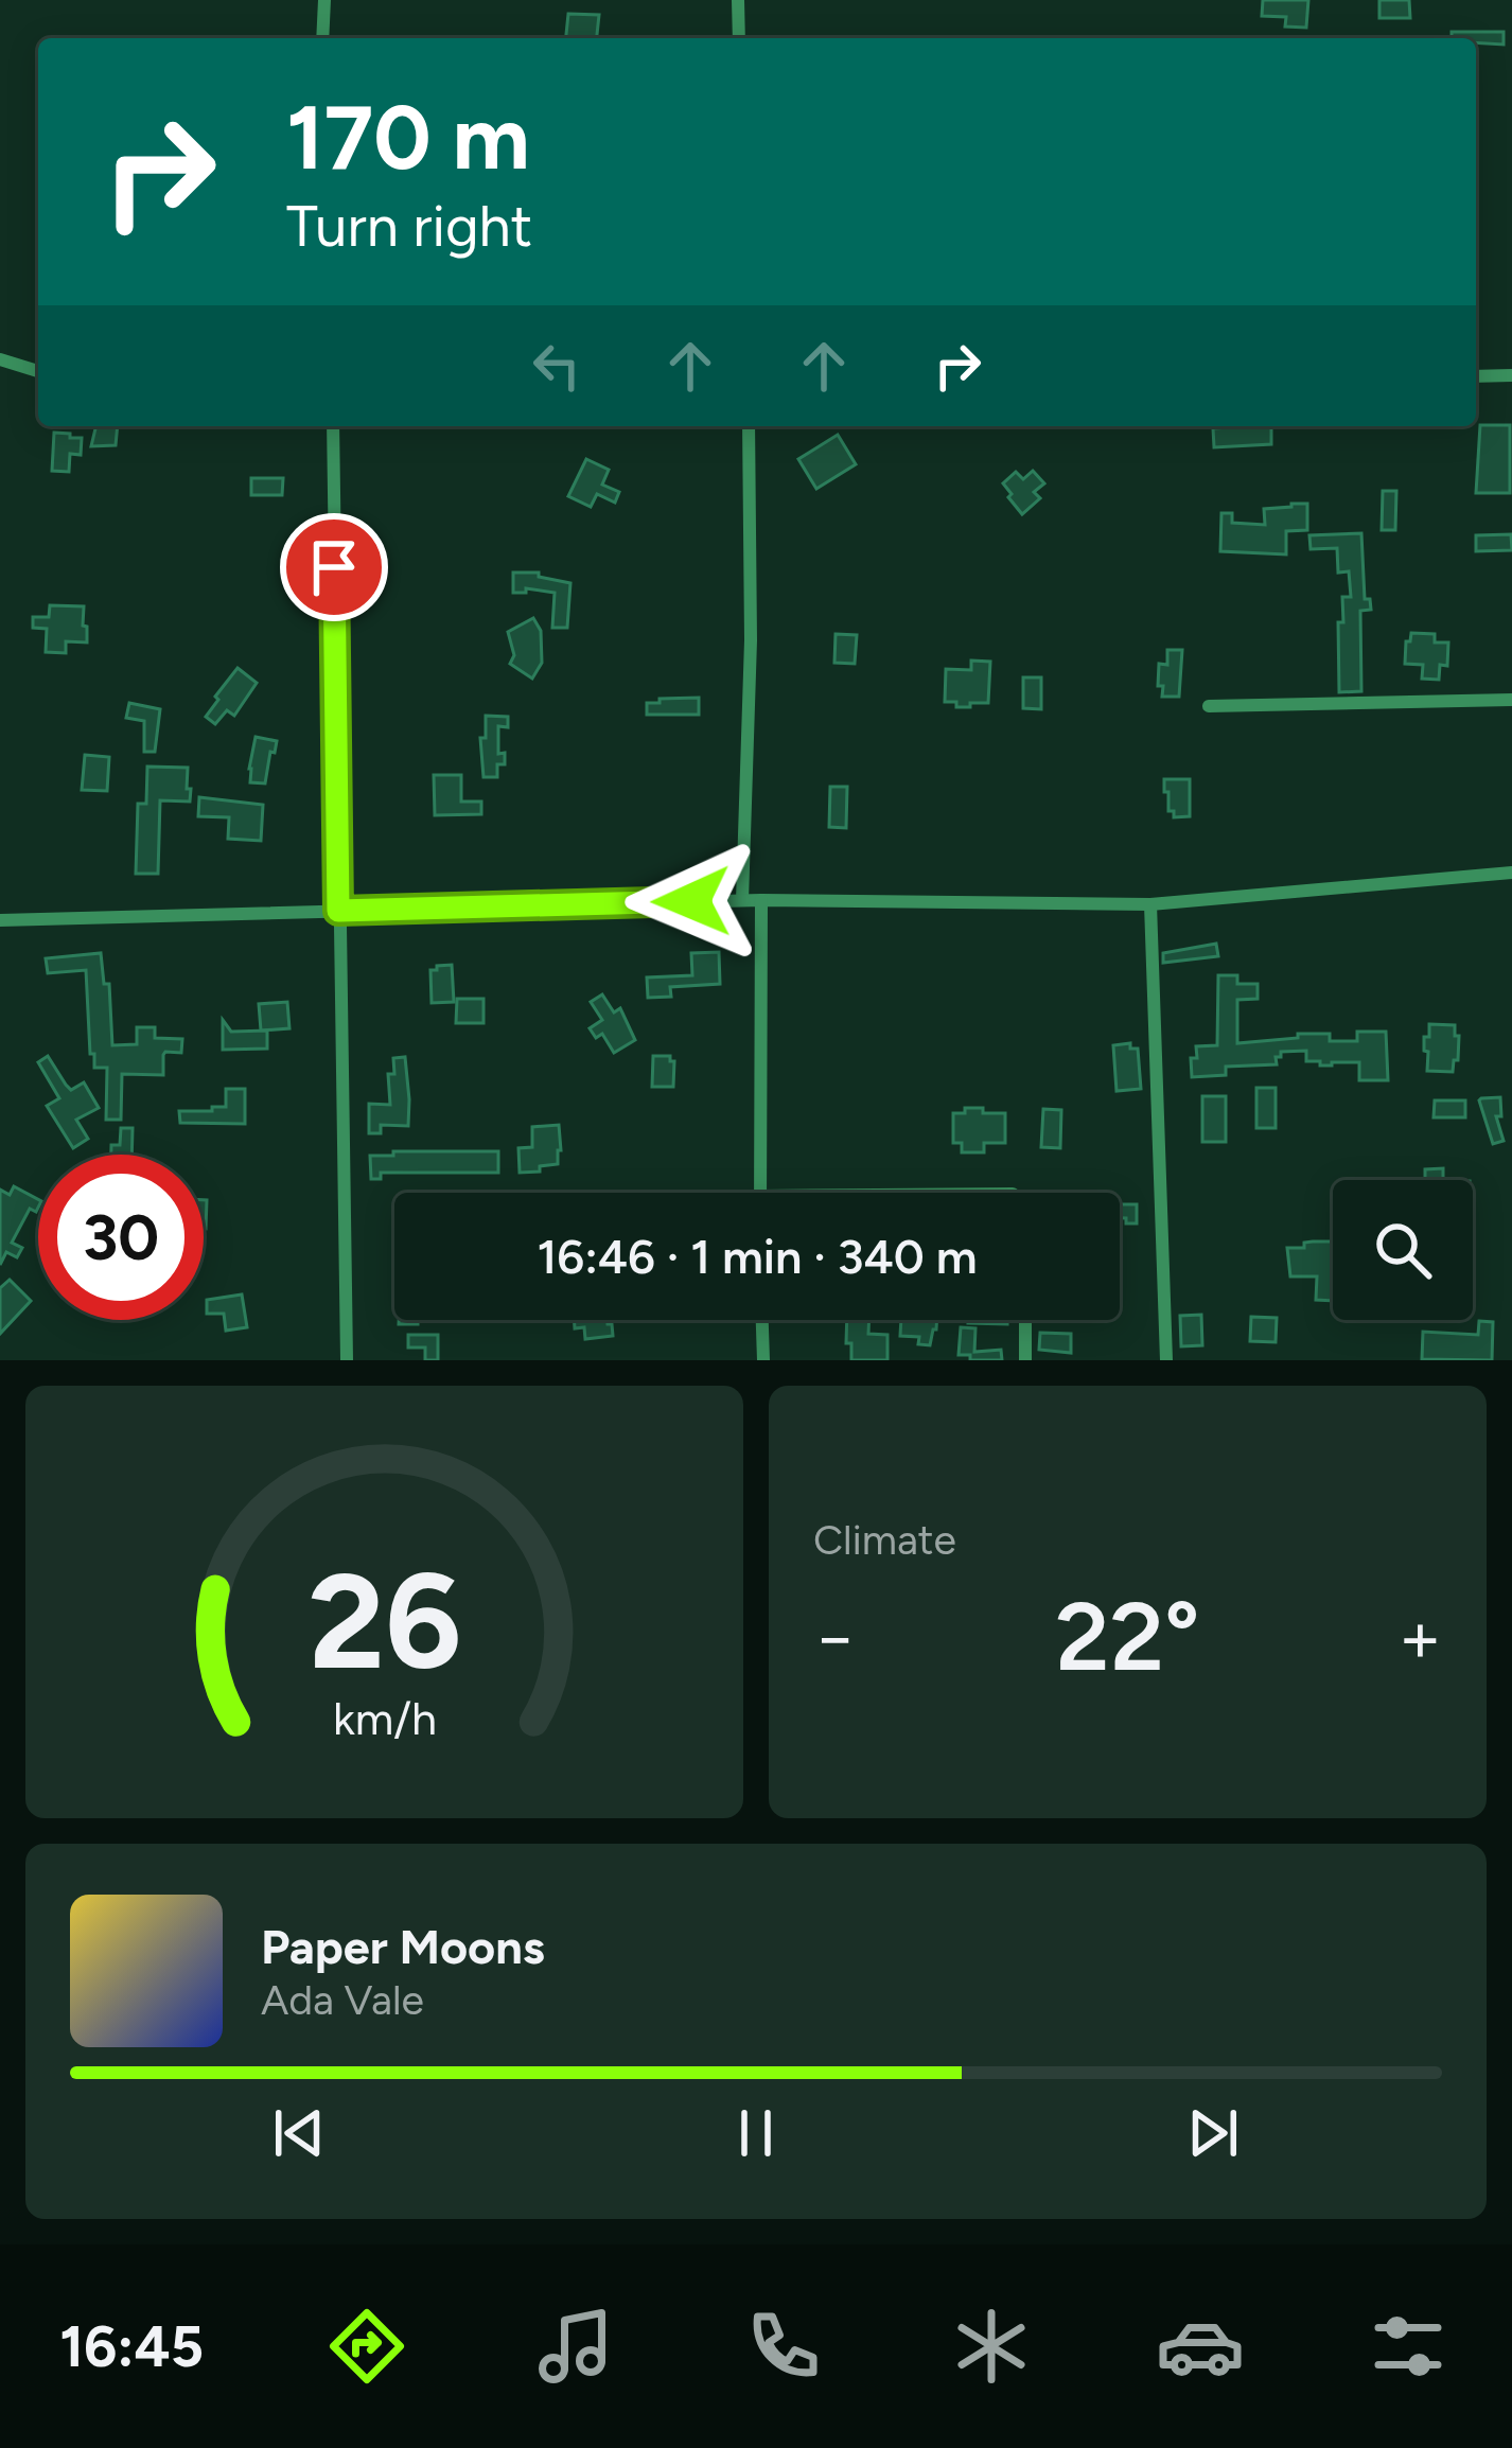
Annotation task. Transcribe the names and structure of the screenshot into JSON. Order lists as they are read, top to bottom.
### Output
{
  "page": {
    "turn": ["170 m", "Turn right"],
    "limit": "30",
    "trip": "16:46 · 1 min · 340 m",
    "tile": "Climate",
    "heat": ["−", "22°", "+"],
    "song": ["Paper Moons", "Ada Vale"],
    "tabs": "16:45",
    "gauge": ["26", "km/h"]
  }
}
